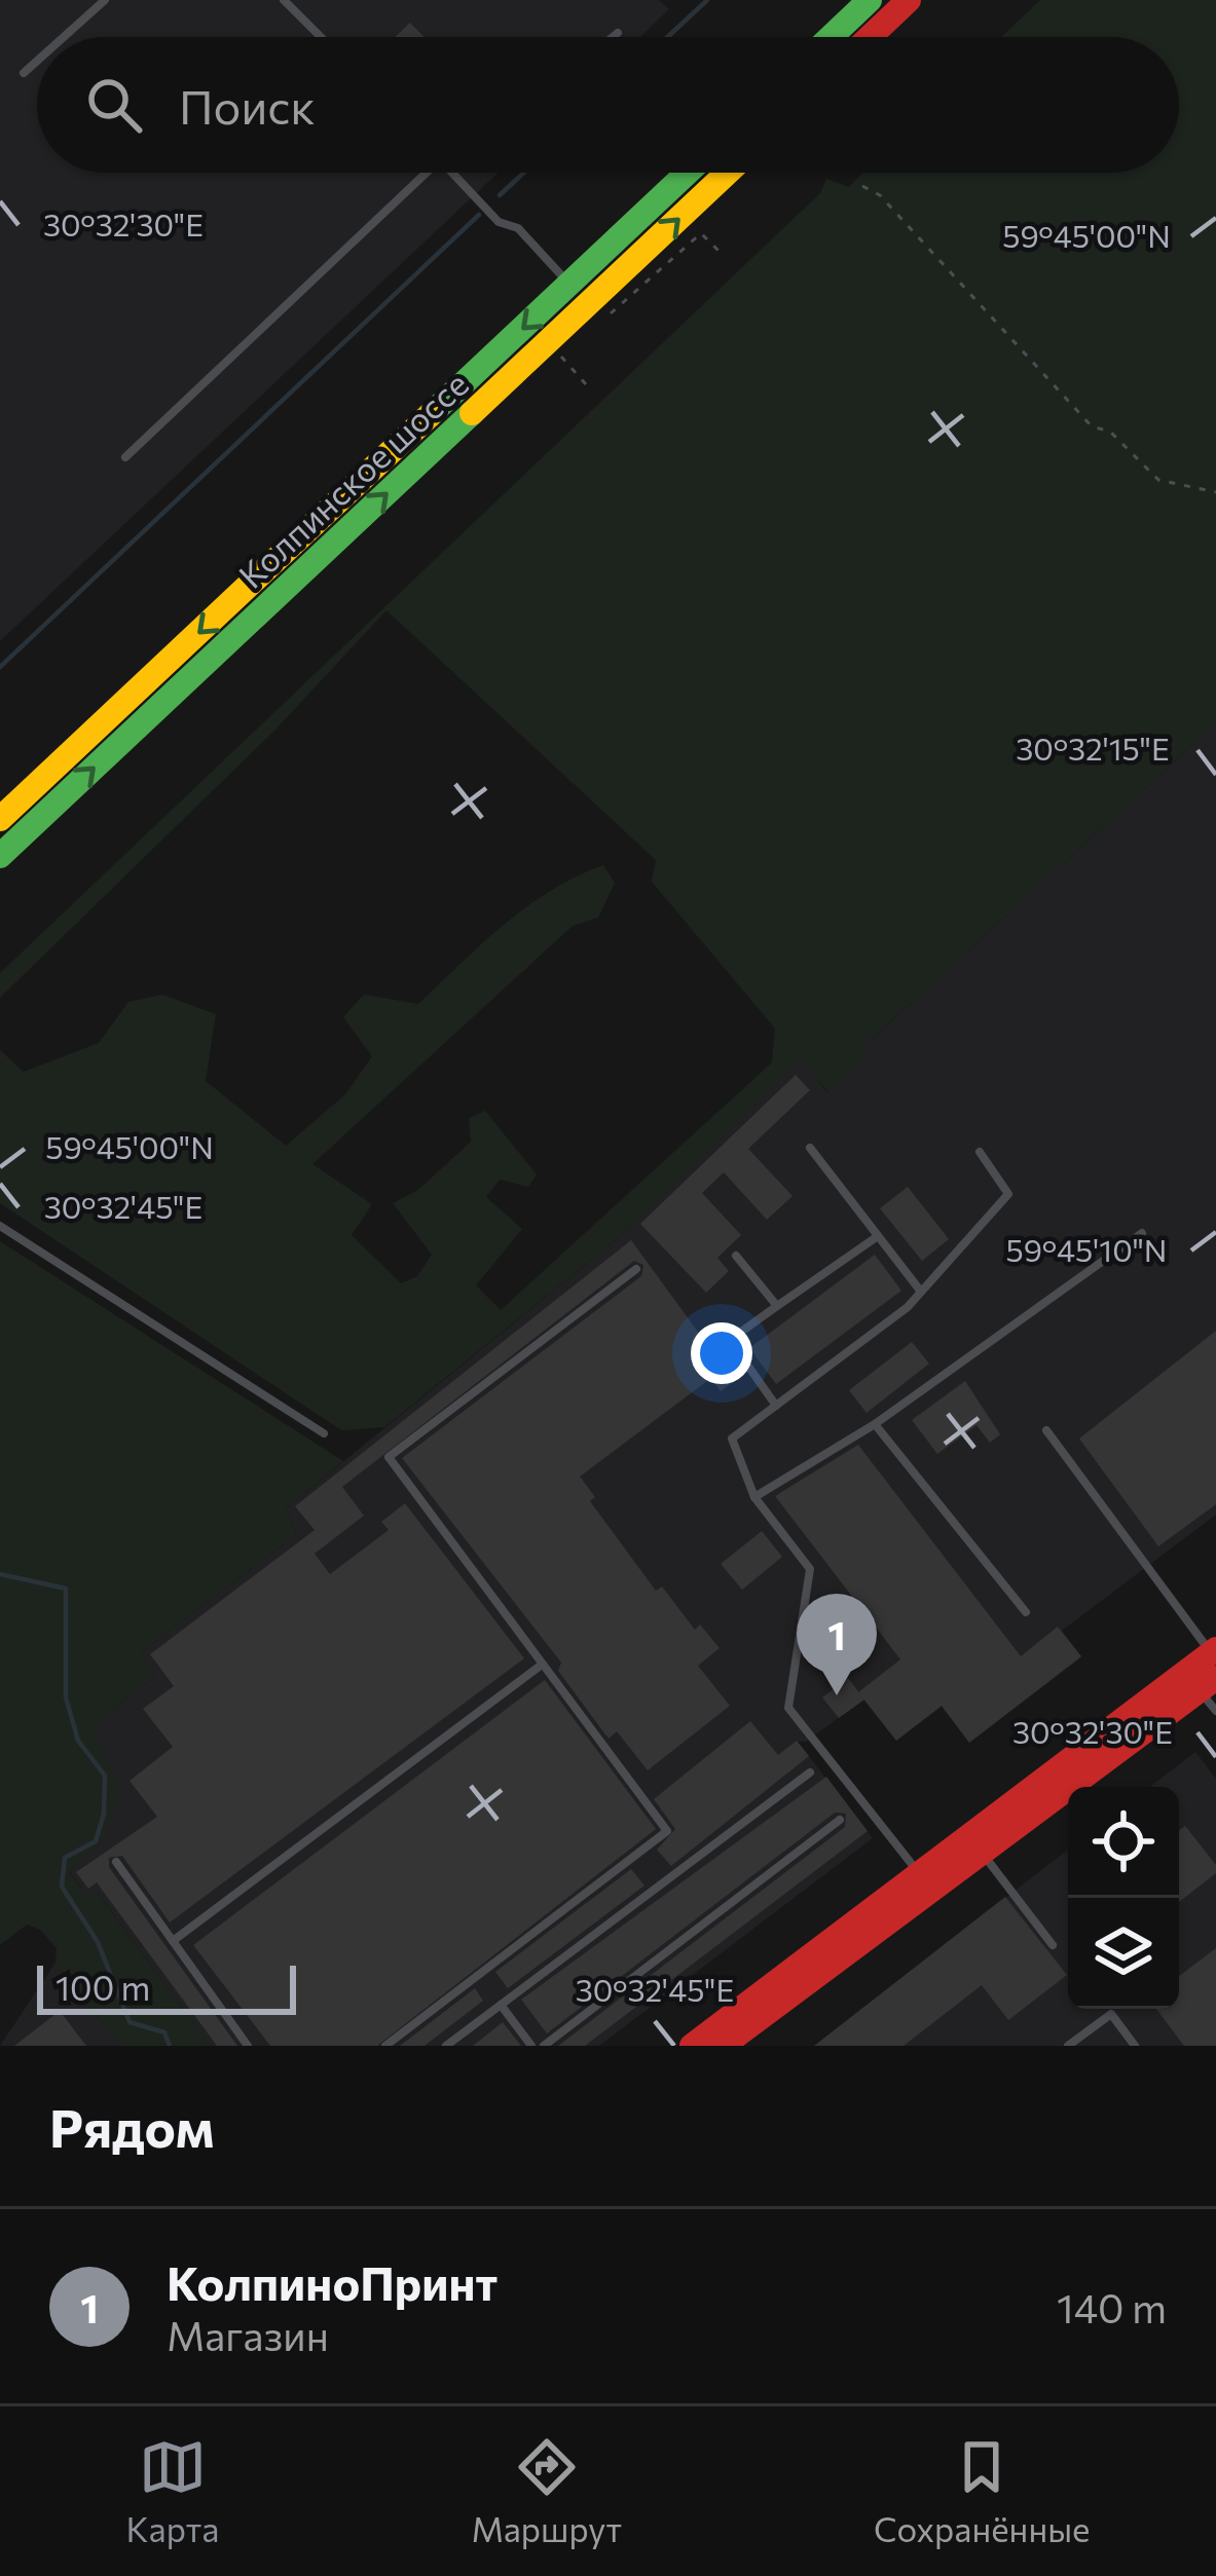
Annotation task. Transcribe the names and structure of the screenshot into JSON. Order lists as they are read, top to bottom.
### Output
{
  "streets": {
    "main road": ["Колпинское шоссе"]
  },
  "scale_bar": "100 m",
  "page": {
    "search": "Поиск",
    "pins": "1",
    "scale": "100 m",
    "heading": "Рядом",
    "list": [
      {
        "mark": "1",
        "name": "КолпиноПринт",
        "note": "Магазин",
        "value": "140 m"
      }
    ],
    "nav": ["Карта", "Маршрут", "Сохранённые"]
  },
  "coordinates": [
    "30°32'30\"E",
    "59°45'00\"N",
    "30°32'15\"E",
    "30°32'45\"E",
    "59°45'10\"N"
  ]
}
